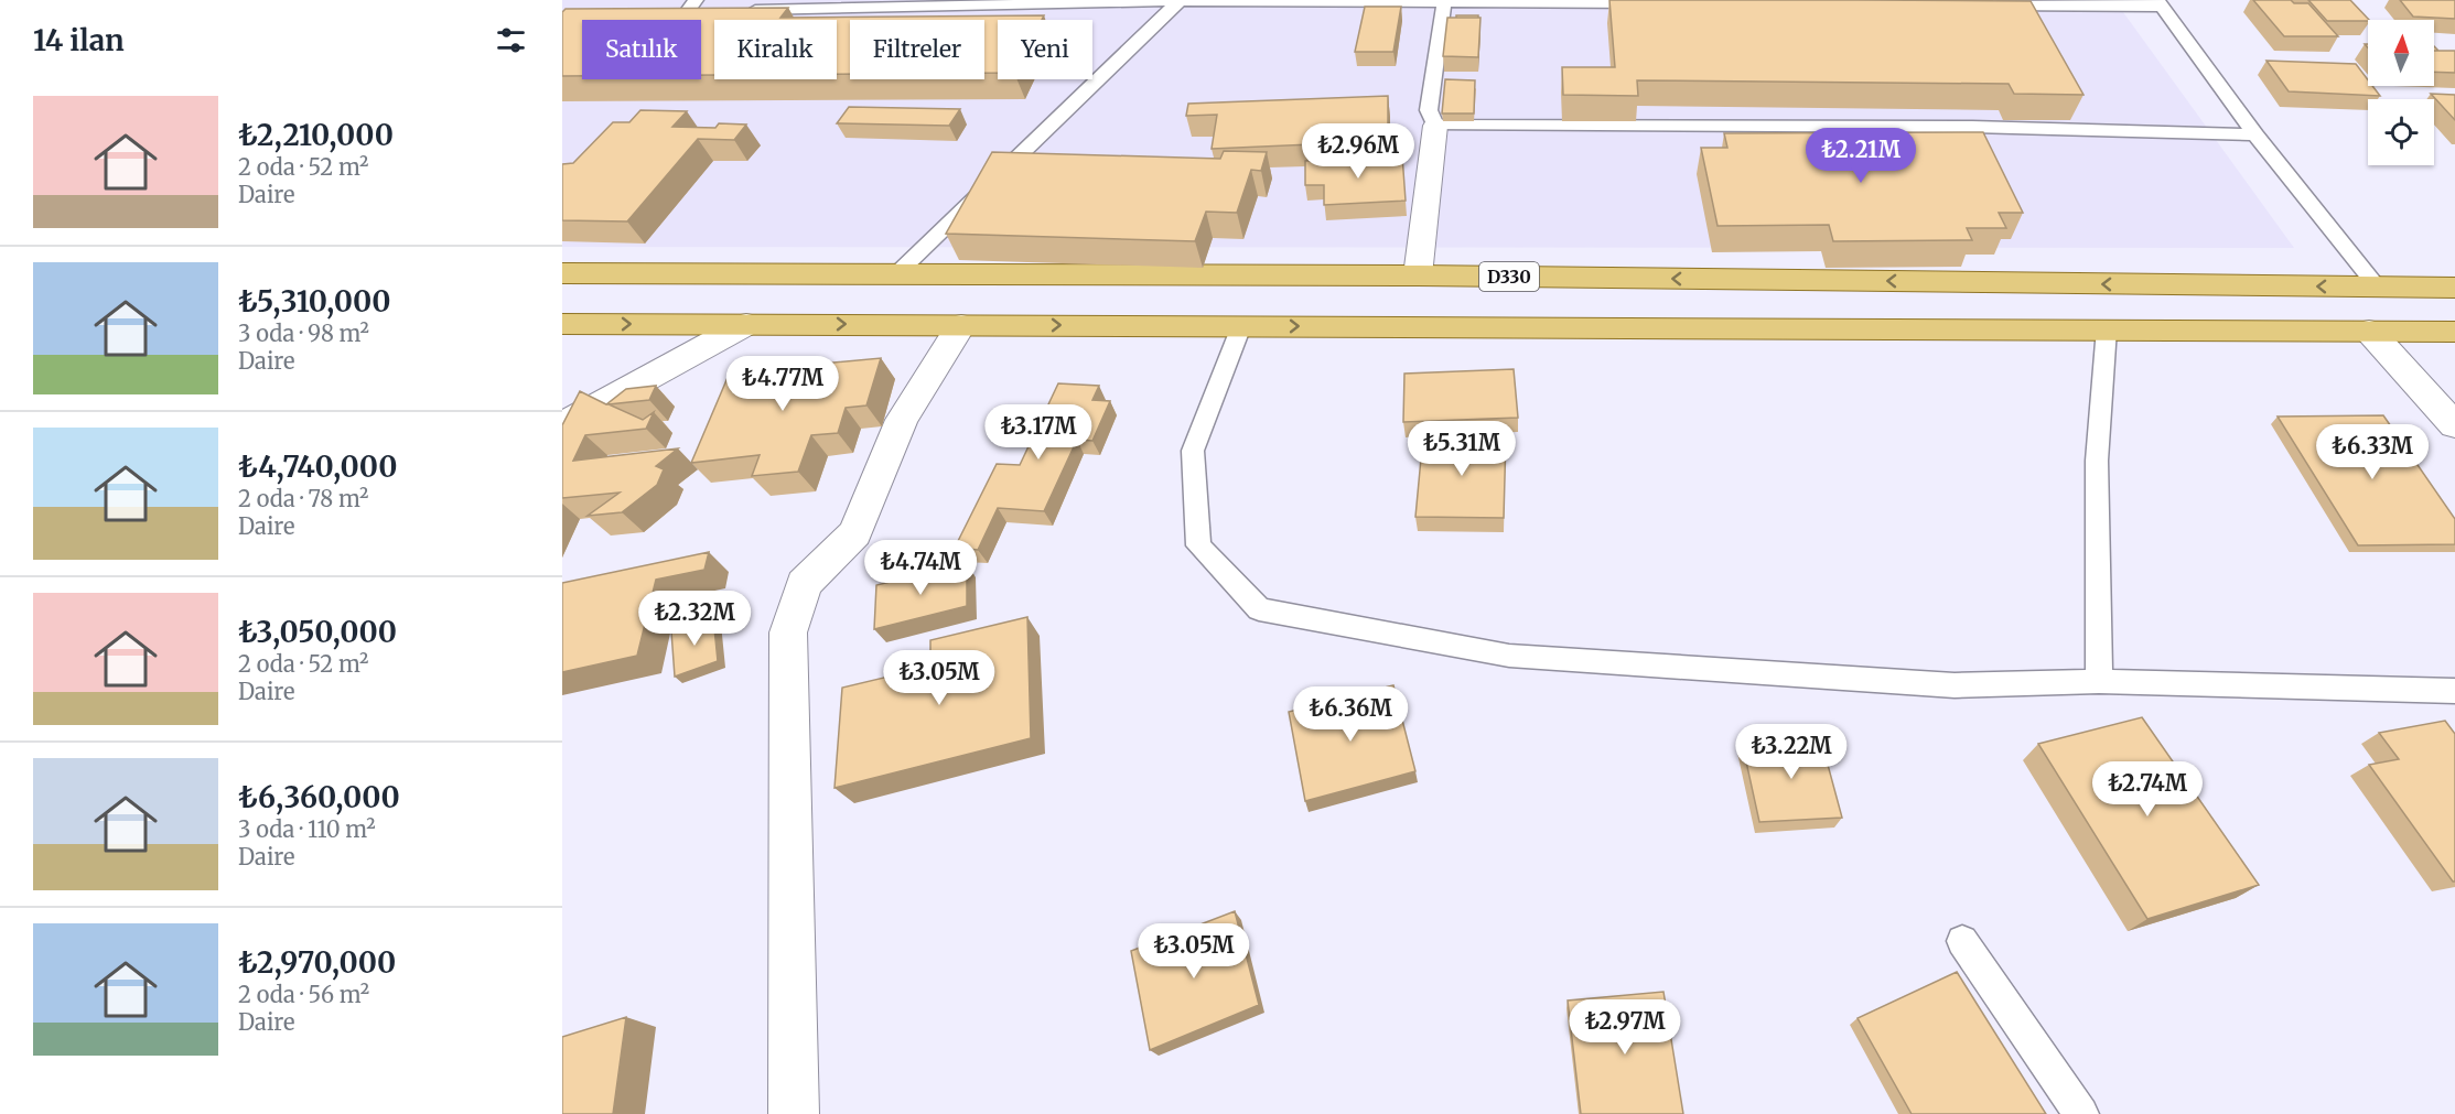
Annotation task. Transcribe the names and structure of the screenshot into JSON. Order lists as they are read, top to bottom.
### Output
{
  "streets": {
    "main road": ["D330"]
  },
  "north": "top",
  "page": {
    "heading": "14 ilan",
    "chip": [
      "Satılık",
      "Kiralık",
      "Filtreler",
      "Yeni"
    ],
    "list": [
      {
        "name": "₺2,210,000",
        "note": "2 oda · 52 m² · Daire"
      },
      {
        "name": "₺5,310,000",
        "note": "3 oda · 98 m² · Daire"
      },
      {
        "name": "₺4,740,000",
        "note": "2 oda · 78 m² · Daire"
      },
      {
        "name": "₺3,050,000",
        "note": "2 oda · 52 m² · Daire"
      },
      {
        "name": "₺6,360,000",
        "note": "3 oda · 110 m² · Daire"
      },
      {
        "name": "₺2,970,000",
        "note": "2 oda · 56 m² · Daire"
      }
    ],
    "price": [
      "₺2.96M",
      "₺2.21M",
      "₺4.77M",
      "₺3.17M",
      "₺5.31M",
      "₺6.33M",
      "₺4.74M",
      "₺2.32M",
      "₺3.05M",
      "₺6.36M",
      "₺3.22M",
      "₺2.74M",
      "₺3.05M",
      "₺2.97M"
    ]
  }
}
